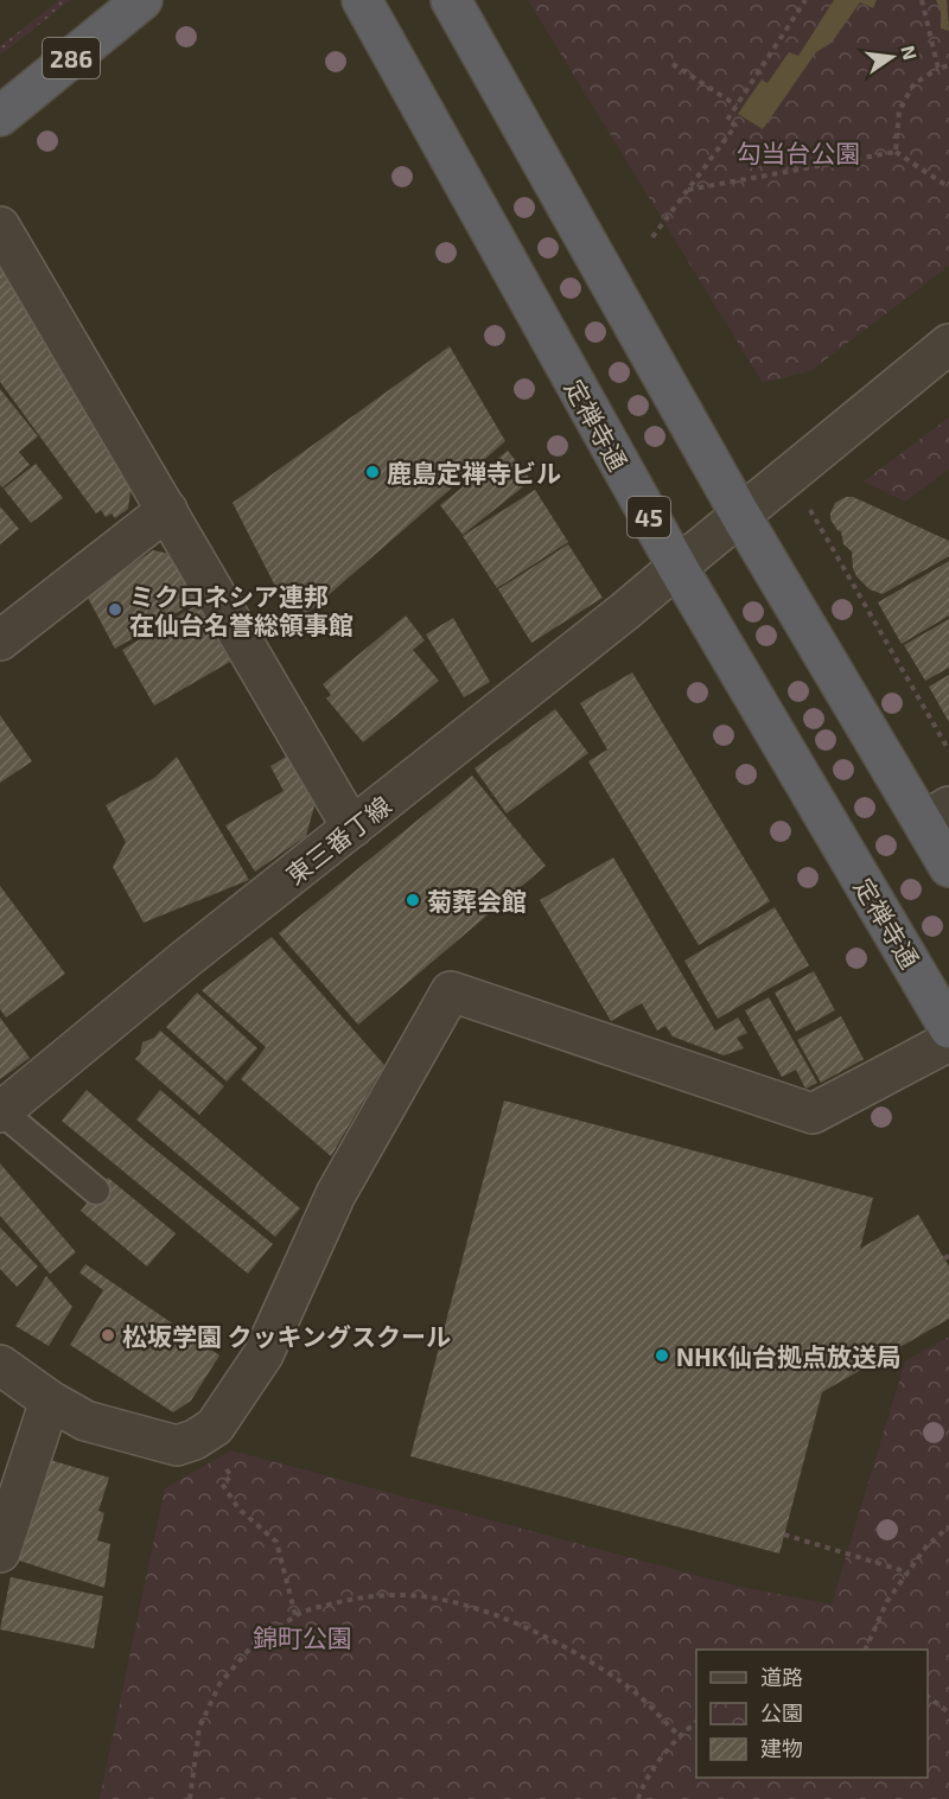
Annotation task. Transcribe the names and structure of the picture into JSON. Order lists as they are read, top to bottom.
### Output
{
  "streets": {
    "highway": ["286", "定禅寺通", "45"],
    "street": ["東三番丁線"]
  },
  "crossings": [
    ["定禅寺通", "東三番丁線"]
  ],
  "parks": ["勾当台公園", "錦町公園"],
  "places": [
    "鹿島定禅寺ビル",
    "ミクロネシア連邦 在仙台名誉総領事館",
    "菊葬会館",
    "松坂学園 クッキングスクール",
    "NHK仙台拠点放送局"
  ],
  "legend": ["道路", "公園", "建物"],
  "north": "right"
}
